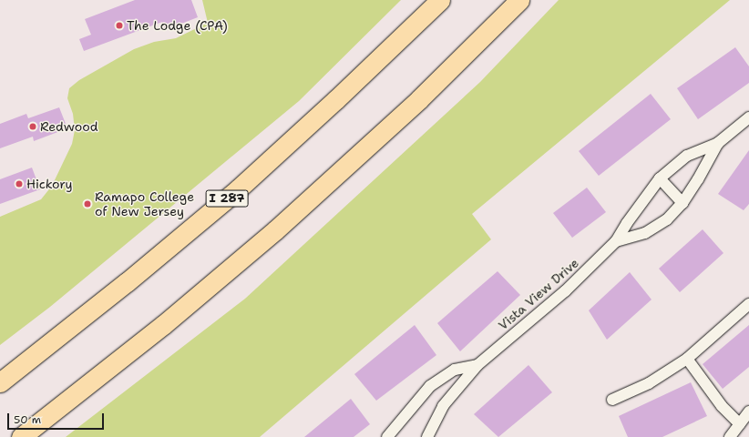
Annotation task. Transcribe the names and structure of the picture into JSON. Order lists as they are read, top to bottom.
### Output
{
  "streets": {
    "highway": ["I 287"],
    "street": ["Vista View Drive"]
  },
  "places": [
    "The Lodge (CPA)",
    "Redwood",
    "Hickory",
    "Ramapo College of New Jersey"
  ],
  "scale_bar": "50 m"
}
